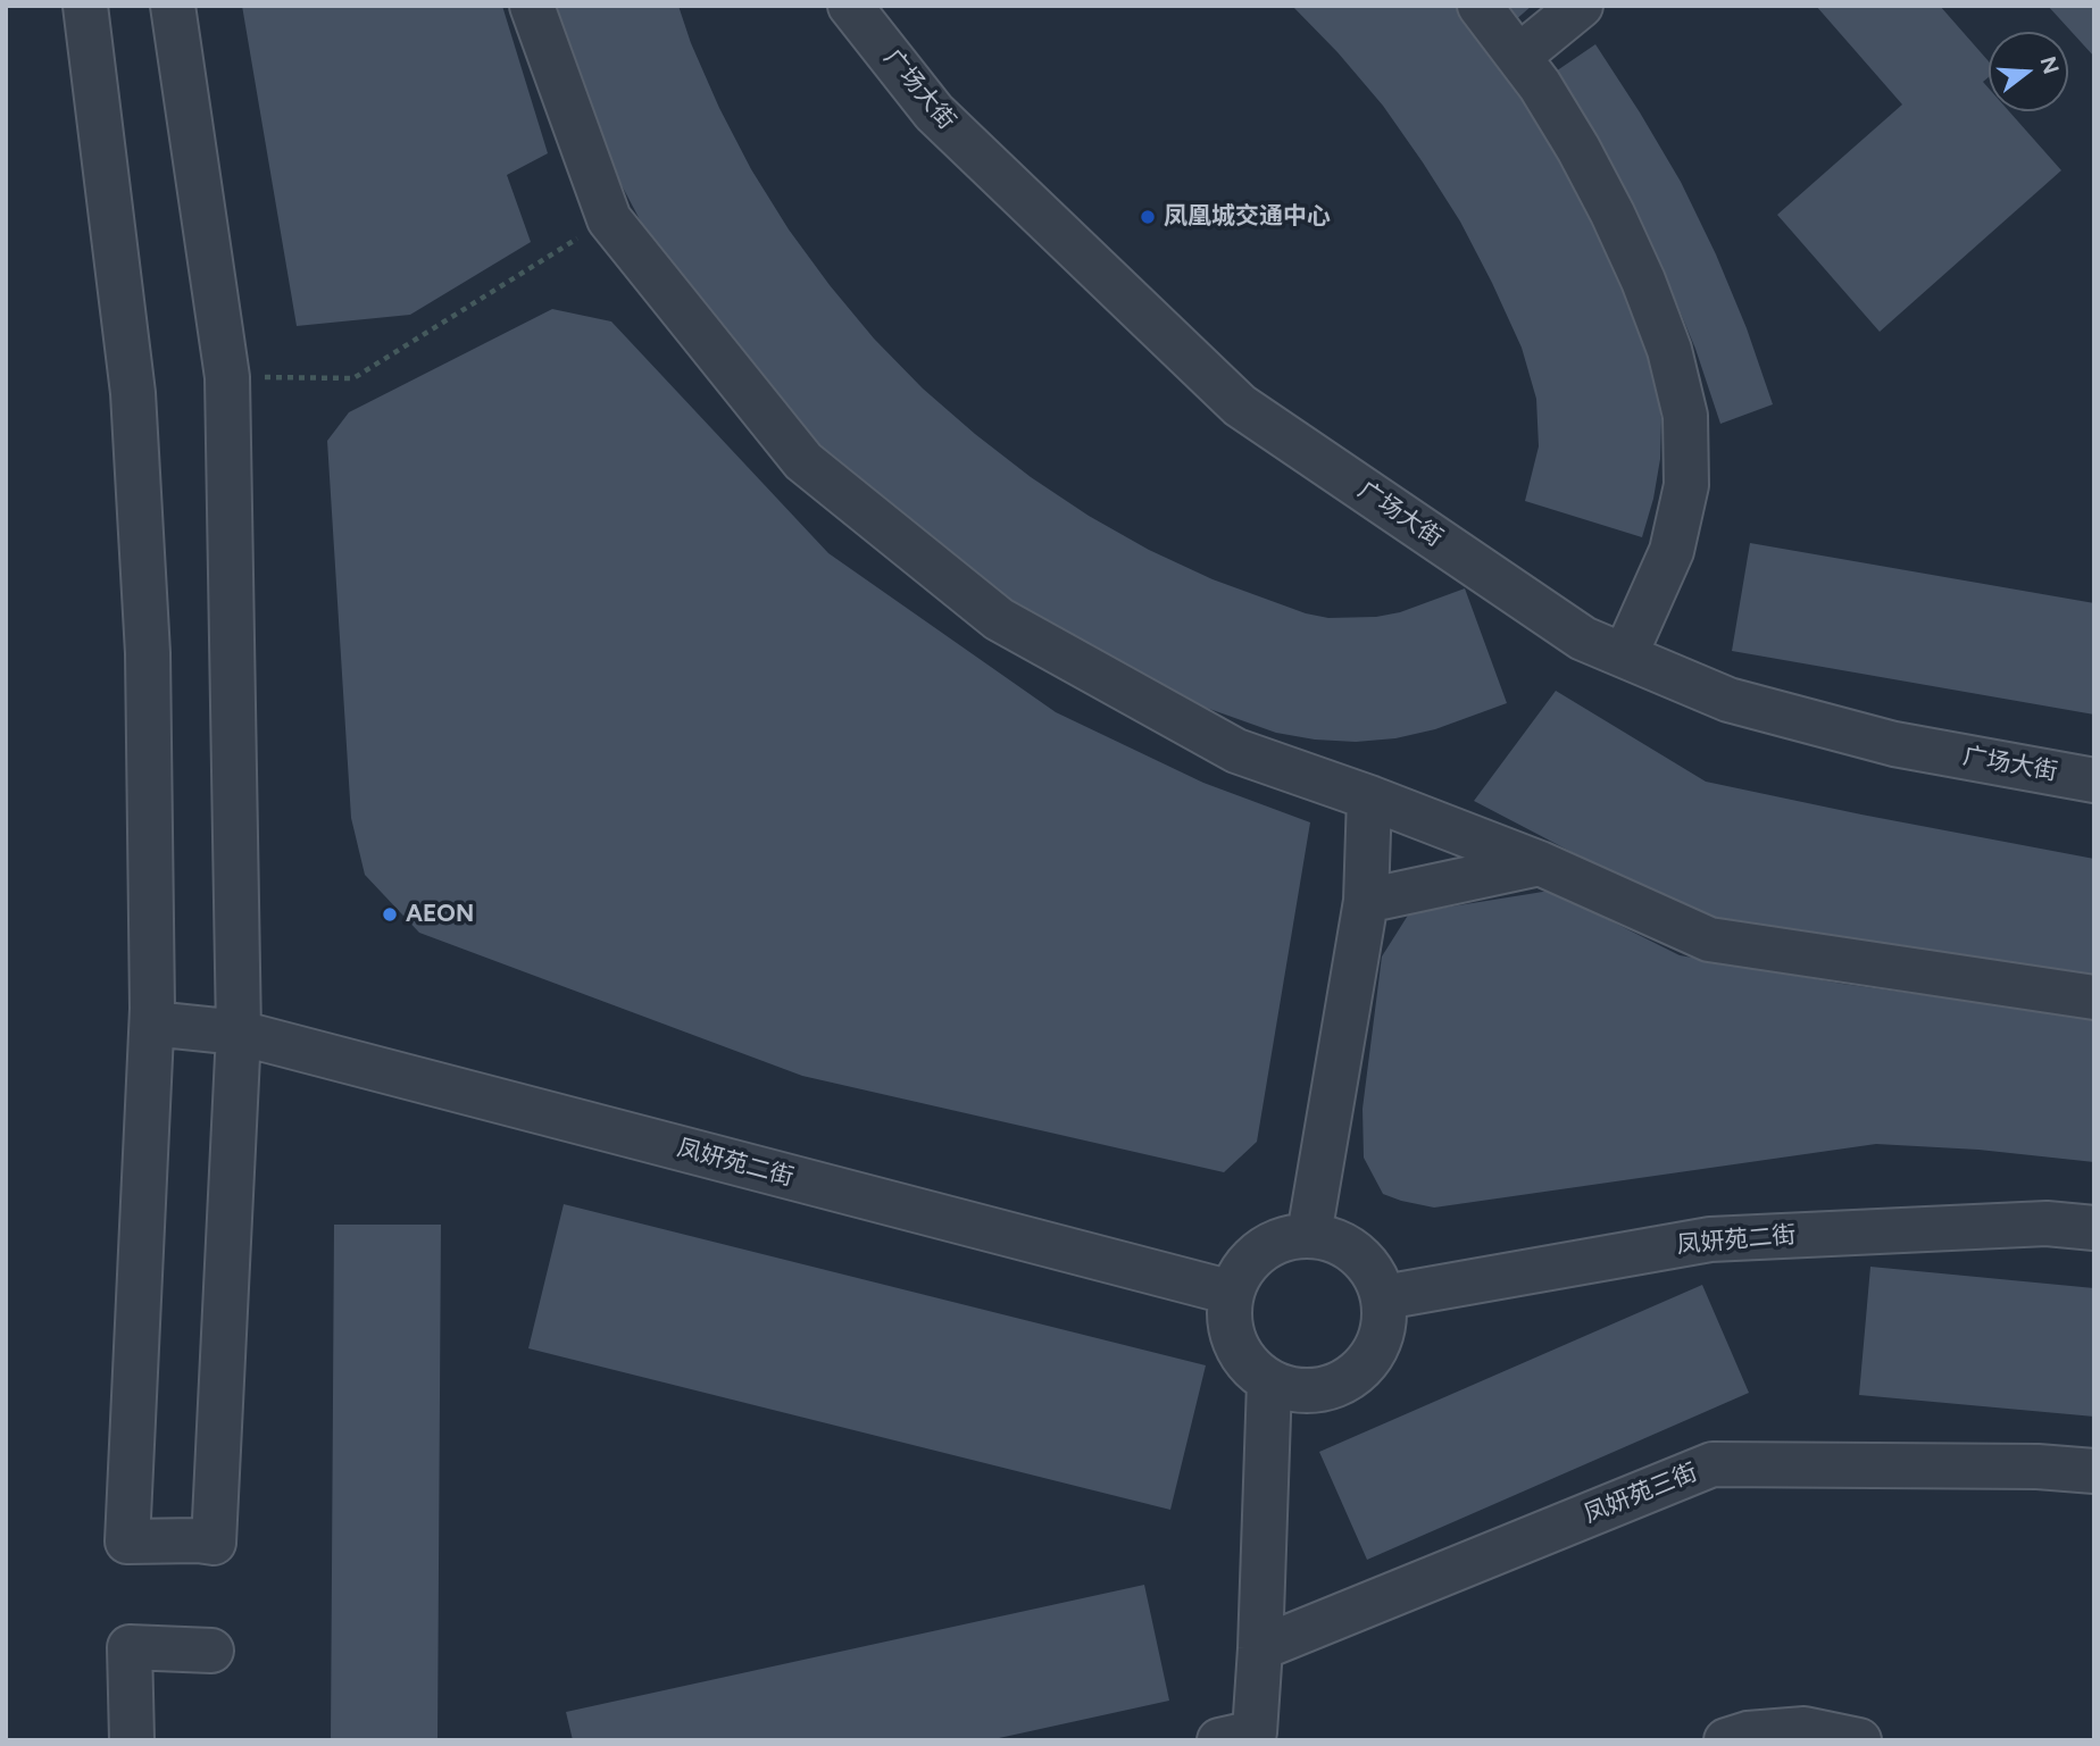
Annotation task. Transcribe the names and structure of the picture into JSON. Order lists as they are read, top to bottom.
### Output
{
  "streets": {
    "street": ["广场大街", "凤妍苑二街", "凤妍苑三街"]
  },
  "places": ["凤凰城交通中心", "AEON"],
  "north": "right"
}
